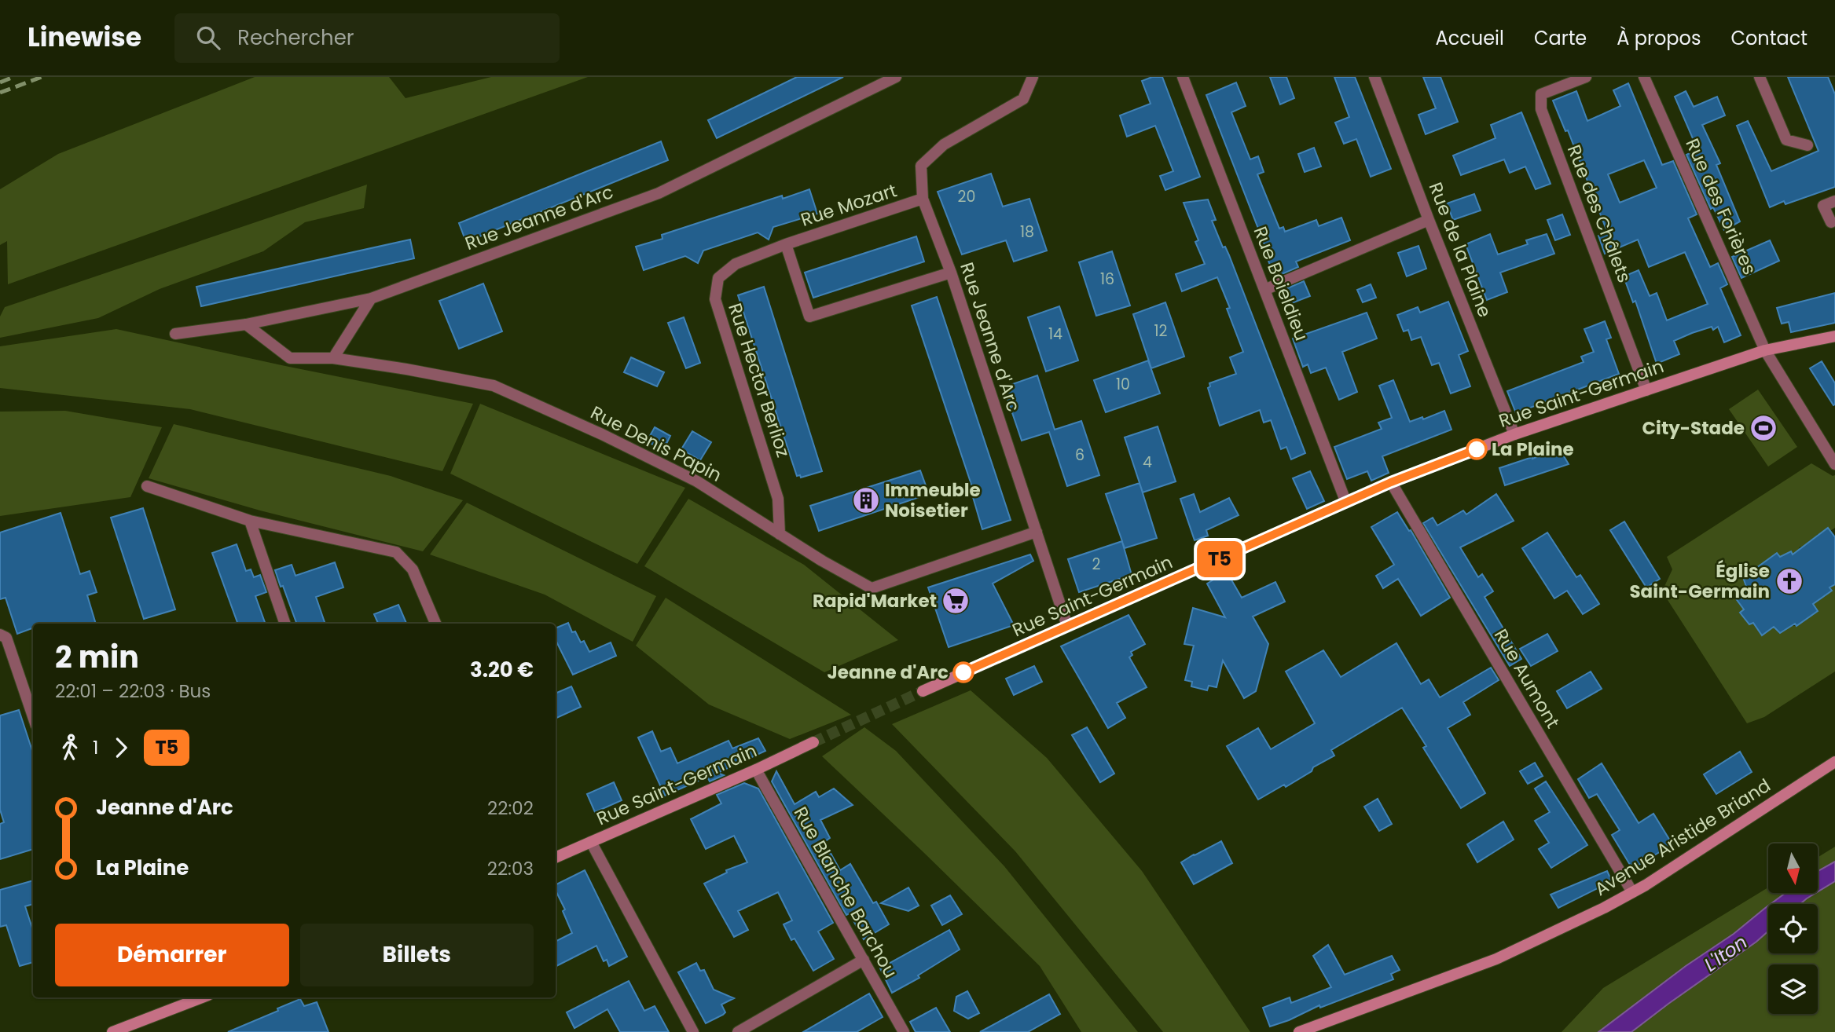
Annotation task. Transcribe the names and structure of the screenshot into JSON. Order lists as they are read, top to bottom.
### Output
{
  "streets": {
    "street": [
      "Rue Mozart",
      "Rue des Forières",
      "Rue des Châlets",
      "Rue Jeanne d'Arc",
      "Rue de la Plaine",
      "Rue Boieldieu",
      "Rue Hector Berlioz",
      "Rue Saint-Germain",
      "Rue Denis Papin",
      "Rue Aumont",
      "Avenue Aristide Briand",
      "Rue Blanche Barchou"
    ]
  },
  "crossings": [
    ["Rue Mozart", "Rue Jeanne d'Arc"],
    ["Rue Mozart", "Rue Hector Berlioz"],
    ["Rue des Forières", "Rue Saint-Germain"],
    ["Rue des Châlets", "Rue Saint-Germain"],
    ["Rue Jeanne d'Arc", "Rue Saint-Germain"],
    ["Rue Jeanne d'Arc", "Rue Denis Papin"],
    ["Rue de la Plaine", "Rue Saint-Germain"],
    ["Rue Boieldieu", "Rue Saint-Germain"],
    ["Rue Hector Berlioz", "Rue Denis Papin"],
    ["Rue Saint-Germain", "Rue Aumont"],
    ["Rue Saint-Germain", "Rue Blanche Barchou"],
    ["Rue Aumont", "Avenue Aristide Briand"]
  ],
  "water": ["L'Iton"],
  "places": {
    "sports": ["City-Stade"],
    "other": ["La Plaine", "Jeanne d'Arc"],
    "building": ["Immeuble Noisetier"],
    "church": ["Église Saint-Germain"],
    "supermarket": ["Rapid'Market"]
  },
  "lines": ["bus line T5"],
  "house_numbers": [
    "20",
    "18",
    "16",
    "12",
    "14",
    "10",
    "6",
    "4",
    "2"
  ],
  "north": "bottom",
  "page": {
    "header": "Linewise",
    "search": "Rechercher",
    "nav": [
      "Accueil",
      "Carte",
      "À propos",
      "Contact"
    ],
    "on_map": "T5",
    "heading": ["2 min", "22:01 – 22:03 · Bus", "3.20 €"],
    "legs": ["1", "T5"],
    "list": [
      {
        "name": "Jeanne d'Arc",
        "value": "22:02"
      },
      {
        "name": "La Plaine",
        "value": "22:03"
      }
    ],
    "buttons": ["Démarrer", "Billets"]
  }
}
